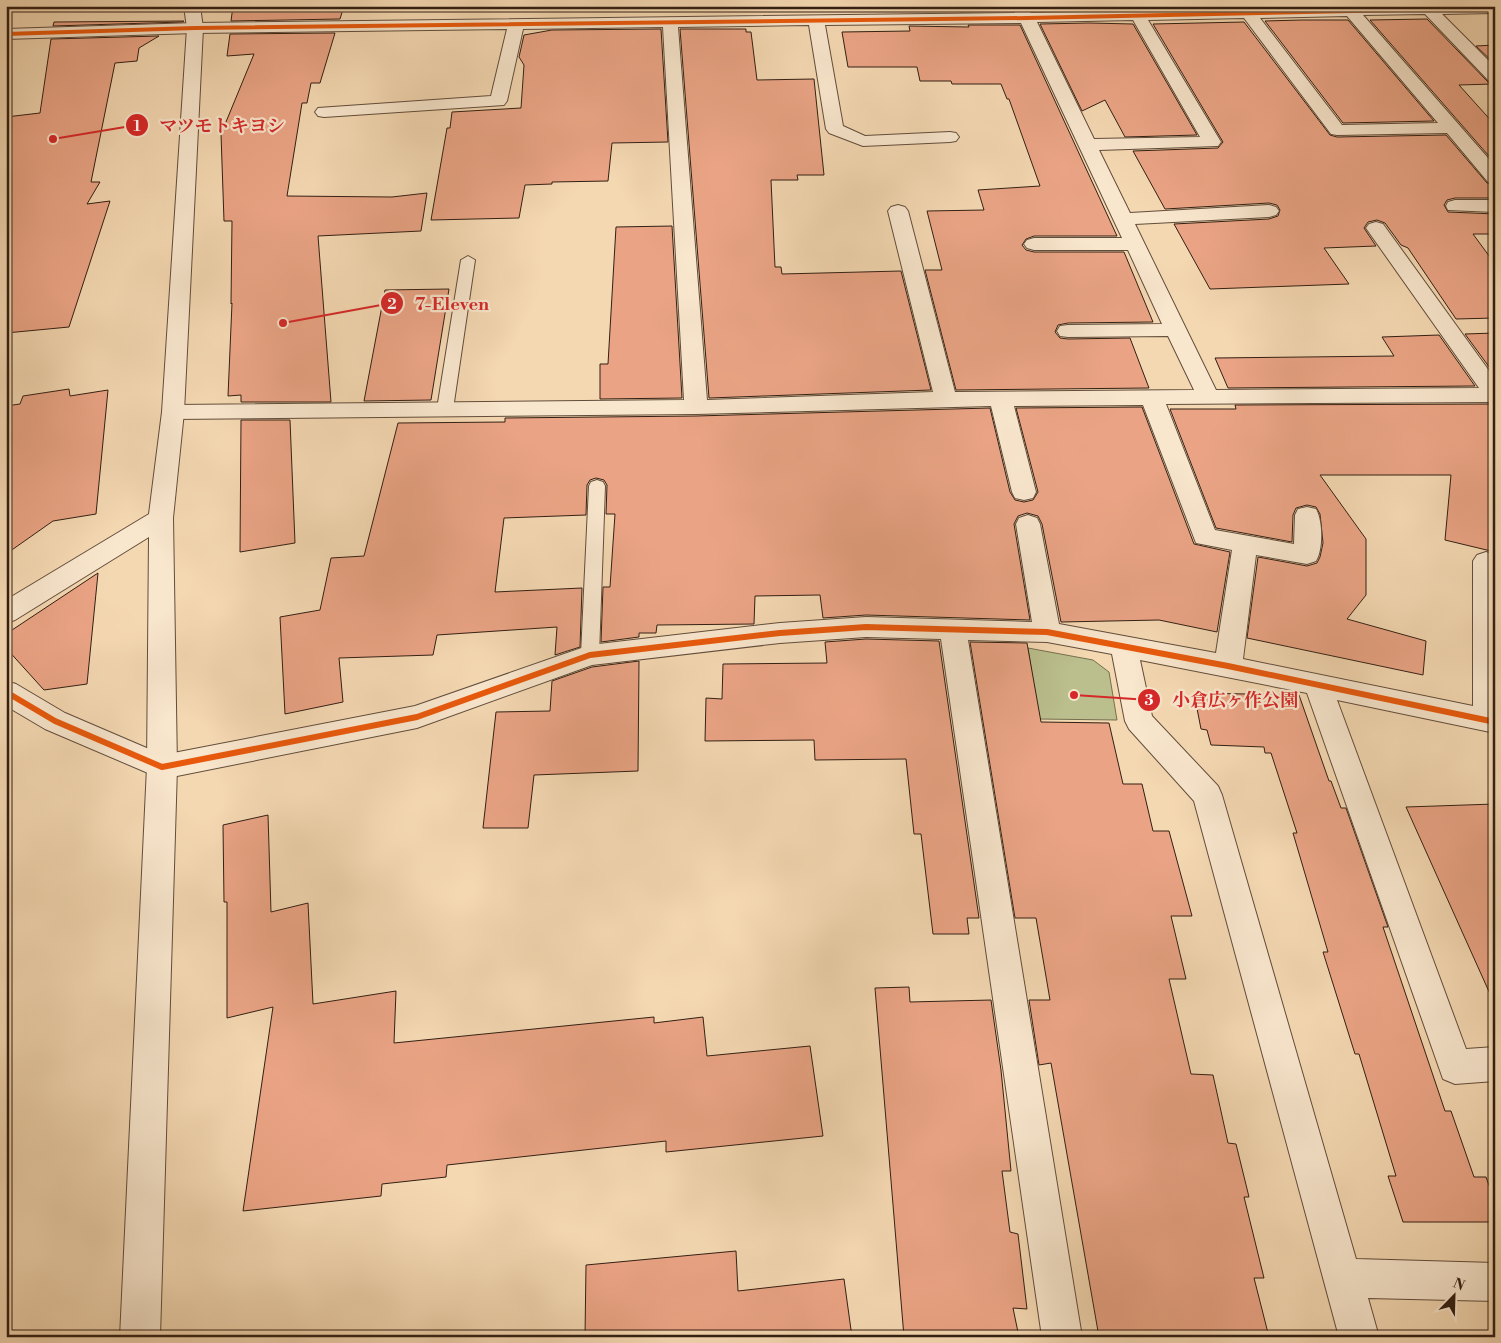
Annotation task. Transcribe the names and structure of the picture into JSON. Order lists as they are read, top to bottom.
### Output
{
  "places": ["マツモトキヨシ", "7-Eleven", "小倉広ヶ作公園"],
  "north": "top right"
}
